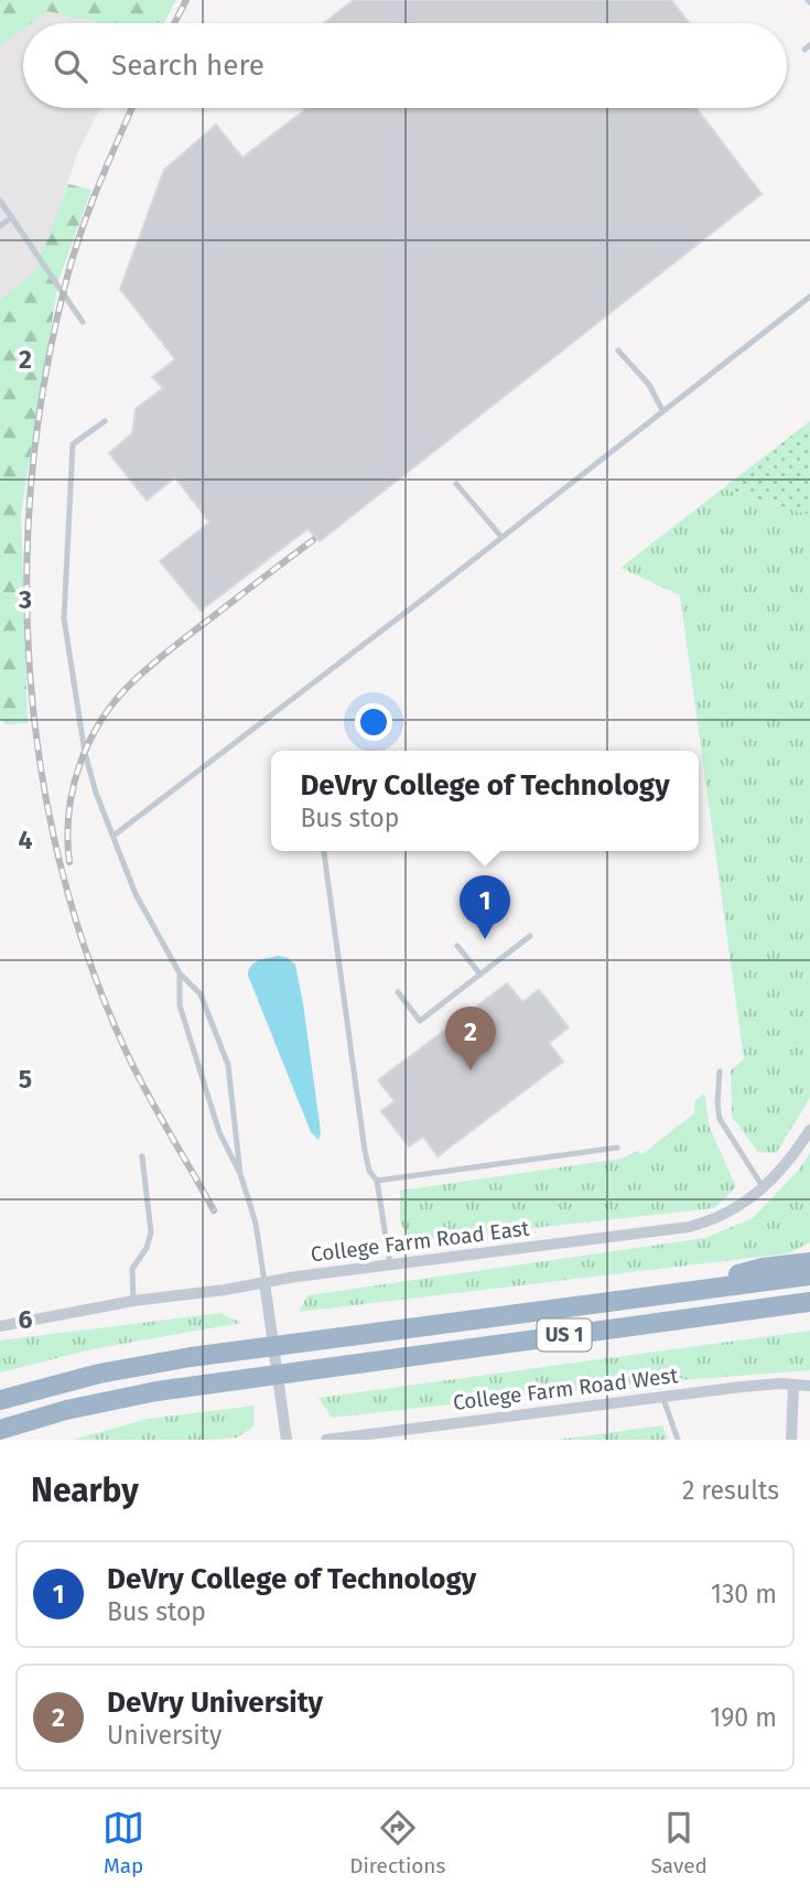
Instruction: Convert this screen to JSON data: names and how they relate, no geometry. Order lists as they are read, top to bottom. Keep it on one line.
{"streets":{"highway":["US 1"],"street":["College Farm Road East","College Farm Road West"]},"page":{"search":"Search here","popup":["DeVry College of Technology","Bus stop"],"pins":["1","2"],"heading":["Nearby","2 results"],"list":[{"mark":"1","name":"DeVry College of Technology","note":"Bus stop","value":"130 m"},{"mark":"2","name":"DeVry University","note":"University","value":"190 m"}],"nav":["Map","Directions","Saved"]},"grid":{"rows":["2","3","4","5","6"]}}
